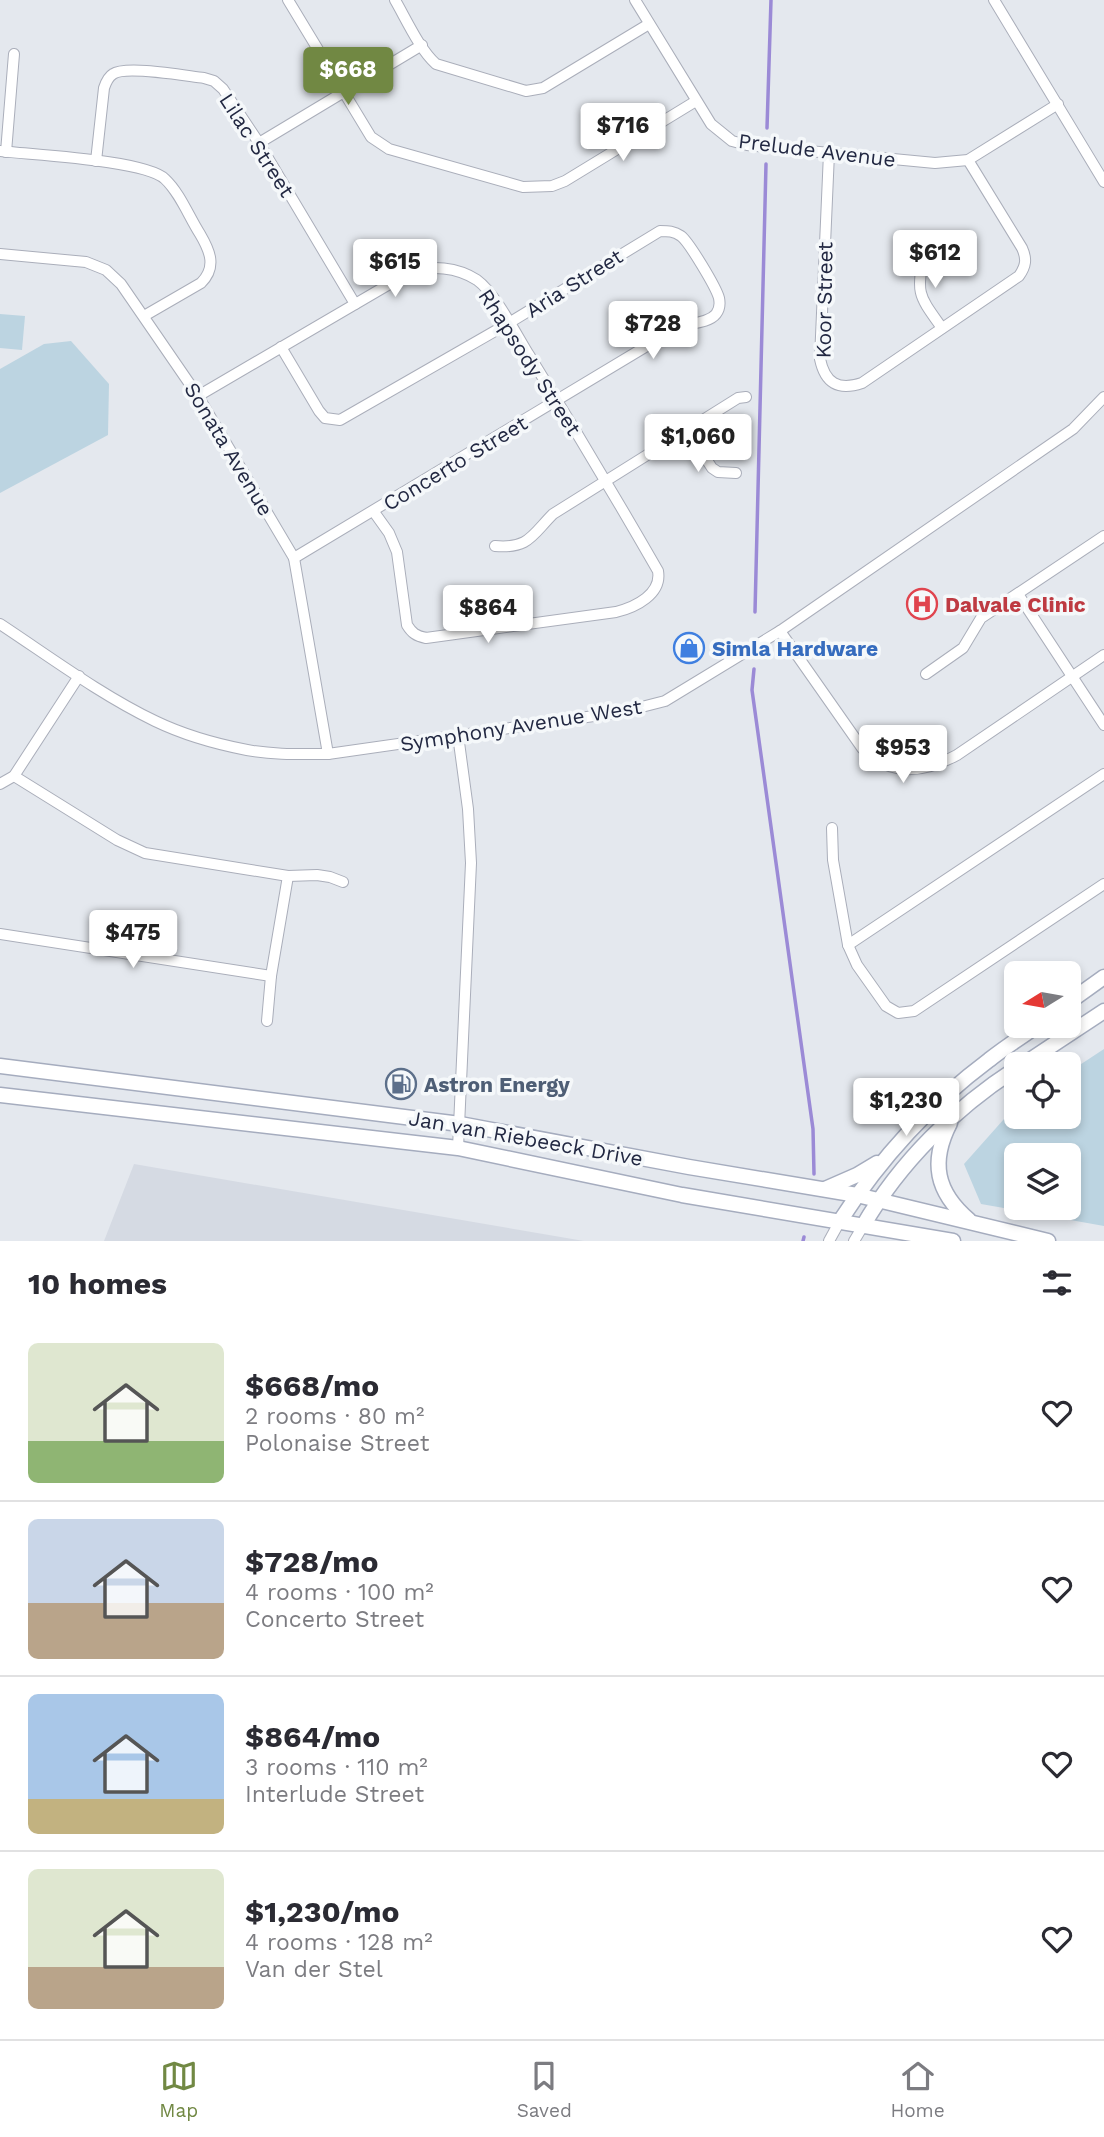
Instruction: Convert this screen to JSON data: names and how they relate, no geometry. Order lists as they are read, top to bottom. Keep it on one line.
{"streets":{"main road":["Jan van Riebeeck Drive"],"street":["Lilac Street","Prelude Avenue","Aria Street","Koor Street","Rhapsody Street","Sonata Avenue","Concerto Street","Symphony Avenue West"]},"crossings":[["Lilac Street","Rhapsody Street"],["Prelude Avenue","Koor Street"],["Aria Street","Rhapsody Street"],["Aria Street","Concerto Street"],["Rhapsody Street","Sonata Avenue"],["Rhapsody Street","Concerto Street"],["Sonata Avenue","Concerto Street"],["Sonata Avenue","Symphony Avenue West"]],"places":{"hospital":["Dalvale Clinic"],"shop":["Simla Hardware"],"fuel station":["Astron Energy"]},"north":"left","page":{"price":["$668","$716","$612","$615","$728","$1,060","$864","$953","$475","$1,230"],"heading":"10 homes","list":[{"name":"$668/mo","note":"2 rooms · 80 m² · Polonaise Street"},{"name":"$728/mo","note":"4 rooms · 100 m² · Concerto Street"},{"name":"$864/mo","note":"3 rooms · 110 m² · Interlude Street"},{"name":"$1,230/mo","note":"4 rooms · 128 m² · Van der Stel"}],"tabs":["Map","Saved","Home"]}}
